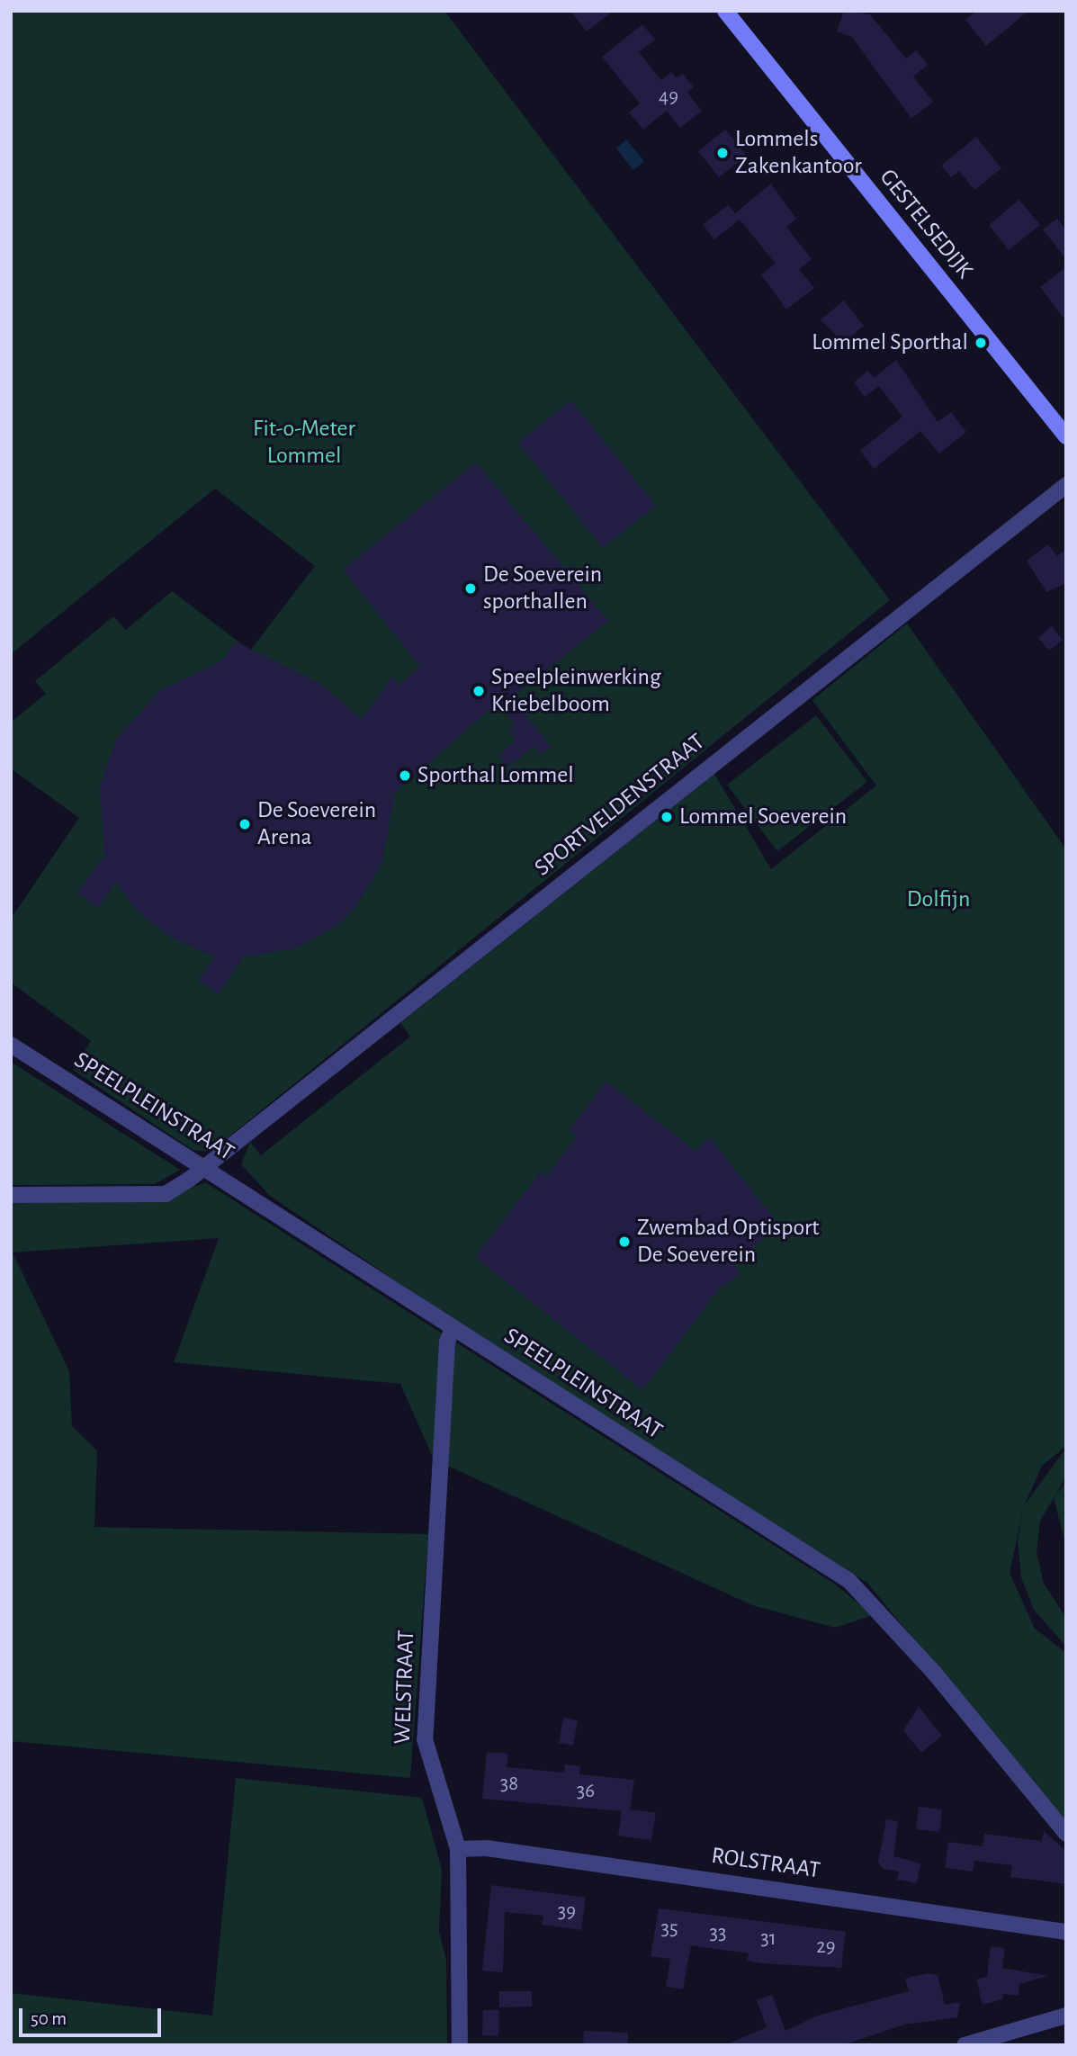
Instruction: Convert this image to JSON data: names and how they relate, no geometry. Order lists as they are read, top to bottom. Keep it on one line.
{"streets":{"main road":["GESTELSEDIJK"],"street":["SPORTVELDENSTRAAT","SPEELPLEINSTRAAT","WELSTRAAT","ROLSTRAAT"]},"crossings":[["SPORTVELDENSTRAAT","SPEELPLEINSTRAAT"],["SPEELPLEINSTRAAT","WELSTRAAT"],["WELSTRAAT","ROLSTRAAT"]],"parks":["Fit-o-Meter Lommel","Dolfijn"],"places":["Lommels Zakenkantoor","Lommel Sporthal","De Soeverein sporthallen","Speelpleinwerking Kriebelboom","Sporthal Lommel","Lommel Soeverein","De Soeverein Arena","Zwembad Optisport De Soeverein"],"house_numbers":["49","38","36","39","35","33","31","29"],"scale_bar":"50 m"}
